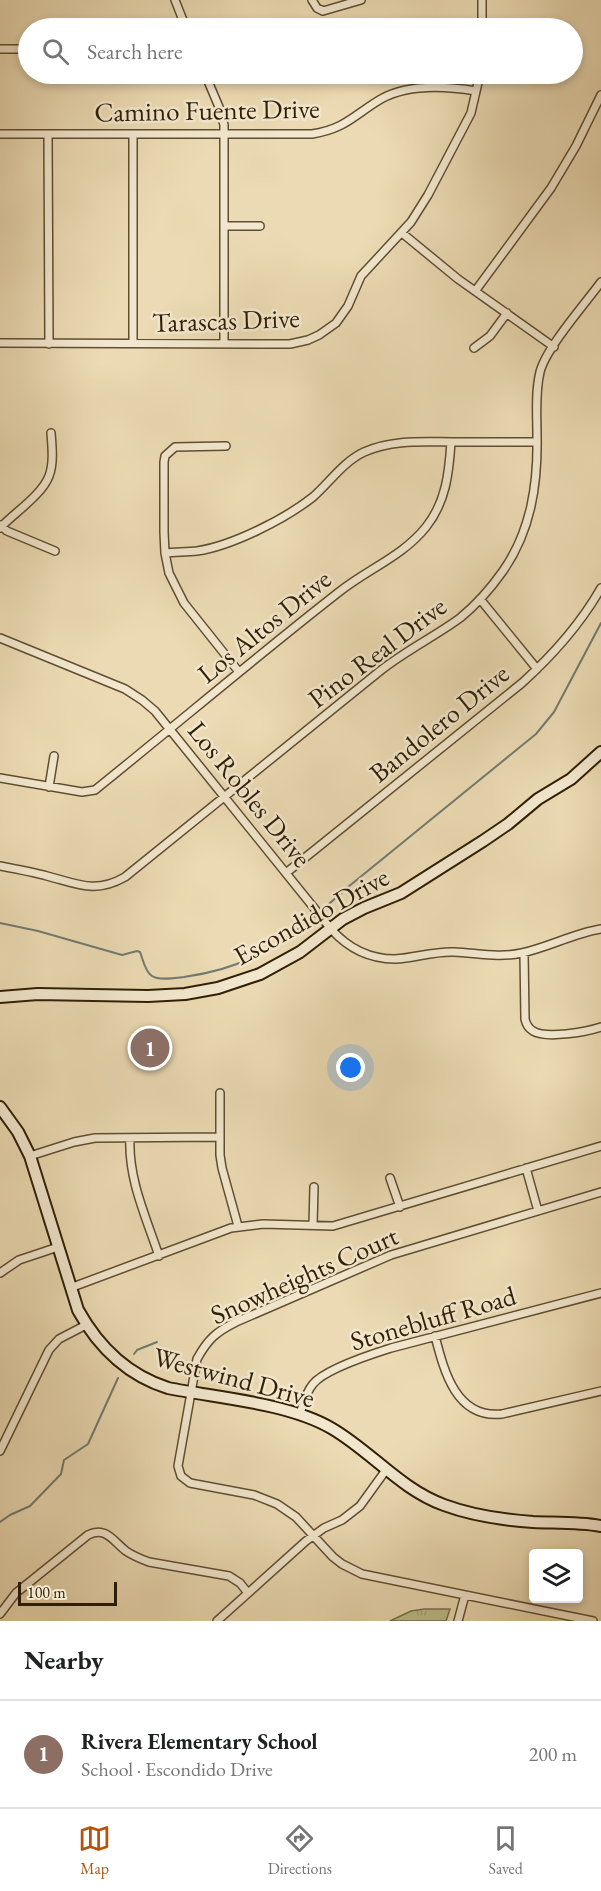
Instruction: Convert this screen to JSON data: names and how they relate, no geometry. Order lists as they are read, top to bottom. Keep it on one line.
{"streets":{"main road":["Escondido Drive","Westwind Drive"],"street":["Camino Fuente Drive","Tarascas Drive","Los Altos Drive","Pino Real Drive","Bandolero Drive","Los Robles Drive","Snowheights Court","Stonebluff Road"]},"crossings":[["Camino Fuente Drive","Tarascas Drive"],["Los Altos Drive","Los Robles Drive"],["Pino Real Drive","Los Robles Drive"],["Bandolero Drive","Los Robles Drive"],["Los Robles Drive","Escondido Drive"],["Snowheights Court","Westwind Drive"],["Stonebluff Road","Westwind Drive"]],"scale_bar":"100 m","page":{"search":"Search here","pins":"1","scale":"100 m","heading":"Nearby","list":[{"mark":"1","name":"Rivera Elementary School","note":"School · Escondido Drive","value":"200 m"}],"nav":["Map","Directions","Saved"]}}
